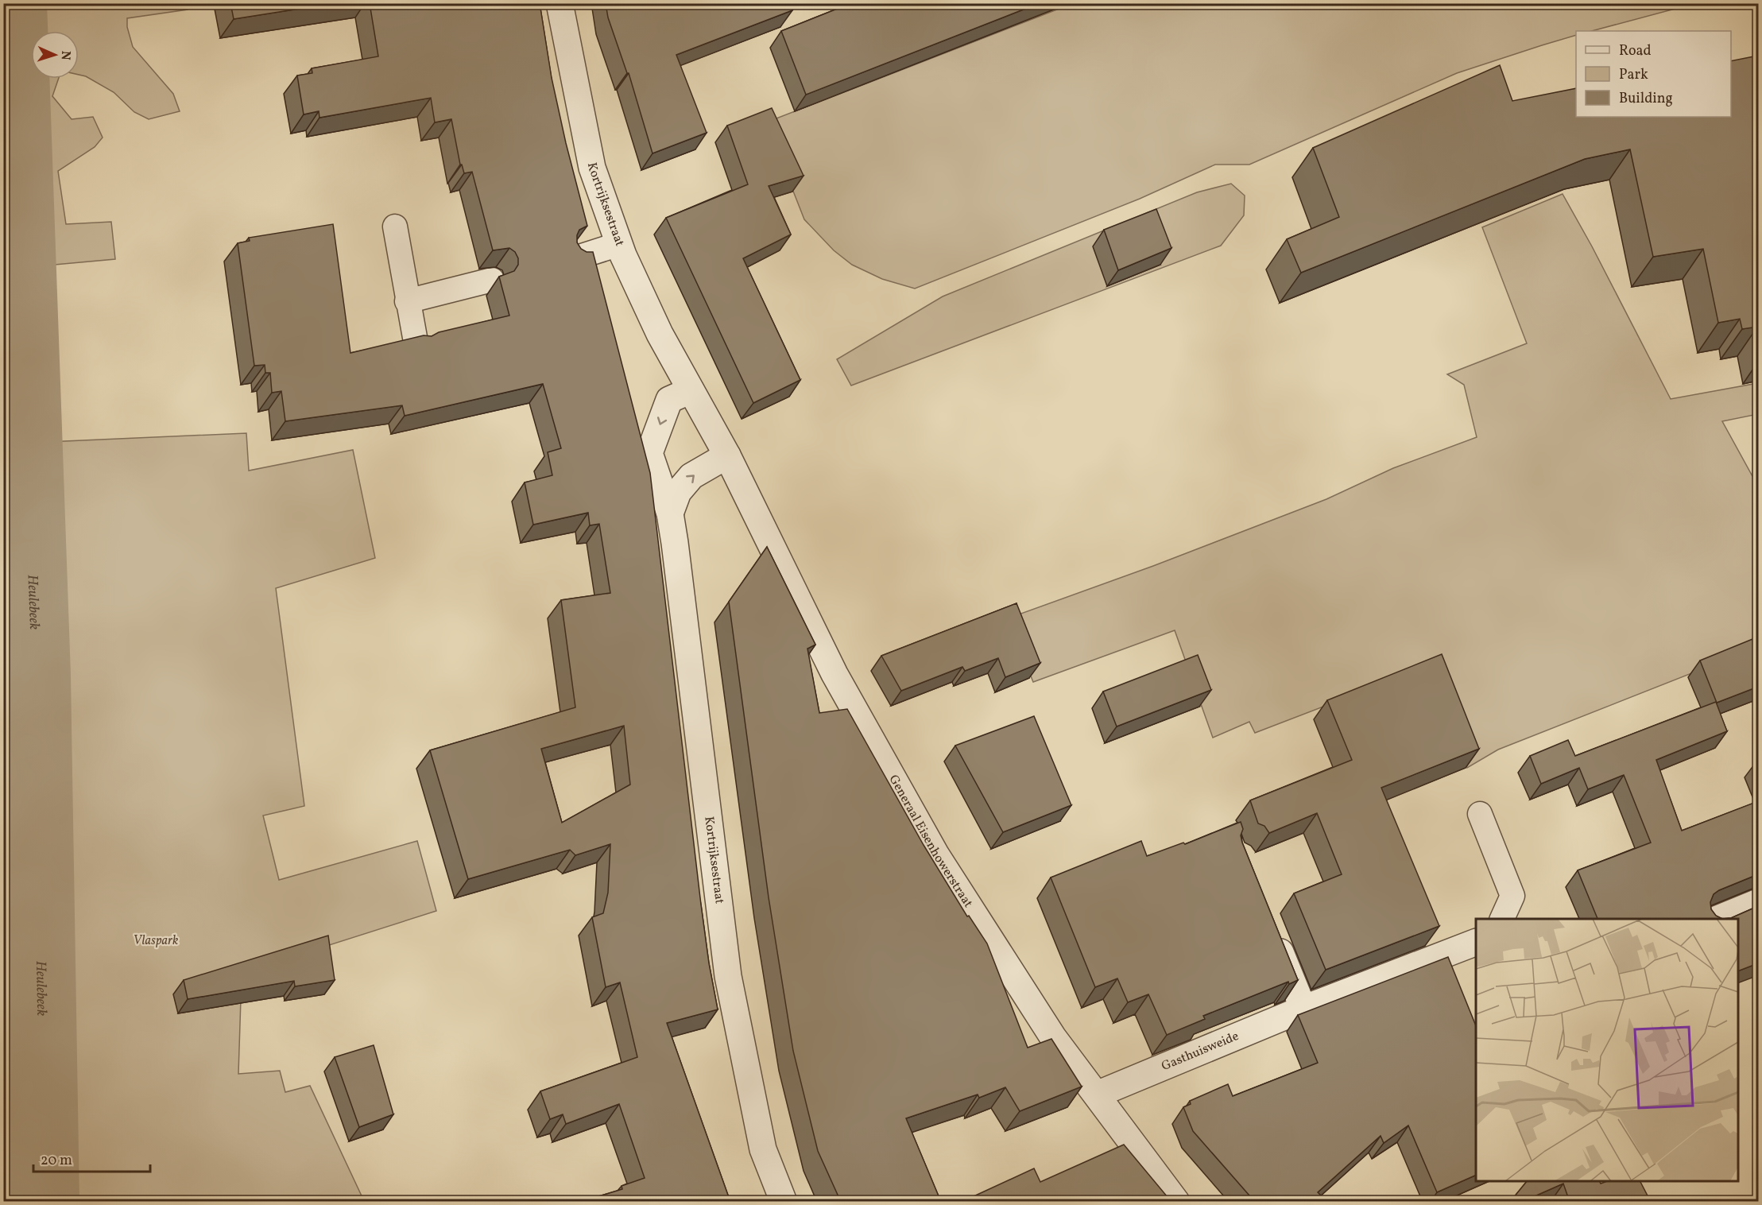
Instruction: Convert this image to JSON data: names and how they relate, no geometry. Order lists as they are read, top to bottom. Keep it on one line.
{"streets":{"street":["Kortrijksestraat","Generaal Eisenhowerstraat","Gasthuisweide"]},"crossings":[["Kortrijksestraat","Generaal Eisenhowerstraat"],["Generaal Eisenhowerstraat","Gasthuisweide"]],"water":["Heulebeek"],"parks":["Vlaspark"],"legend":["Road","Park","Building"],"scale_bar":"20 m","north":"right"}
